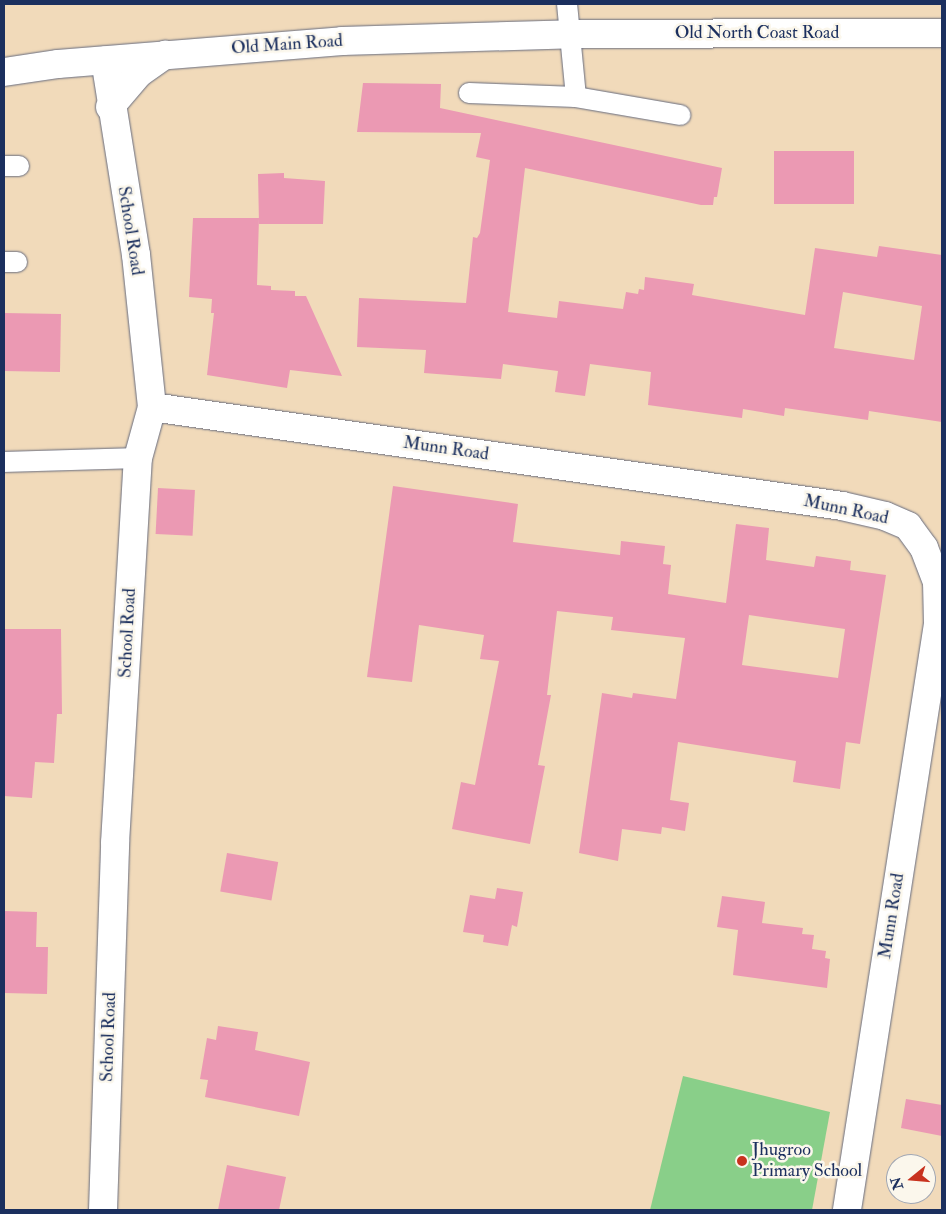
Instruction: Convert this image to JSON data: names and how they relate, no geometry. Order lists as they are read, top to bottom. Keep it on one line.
{"streets":{"street":["Old North Coast Road","Old Main Road","School Road","Munn Road"]},"crossings":[["Old North Coast Road","Old Main Road"],["Old Main Road","School Road"],["School Road","Munn Road"]],"places":["Jhugroo Primary School"],"north":"left"}
